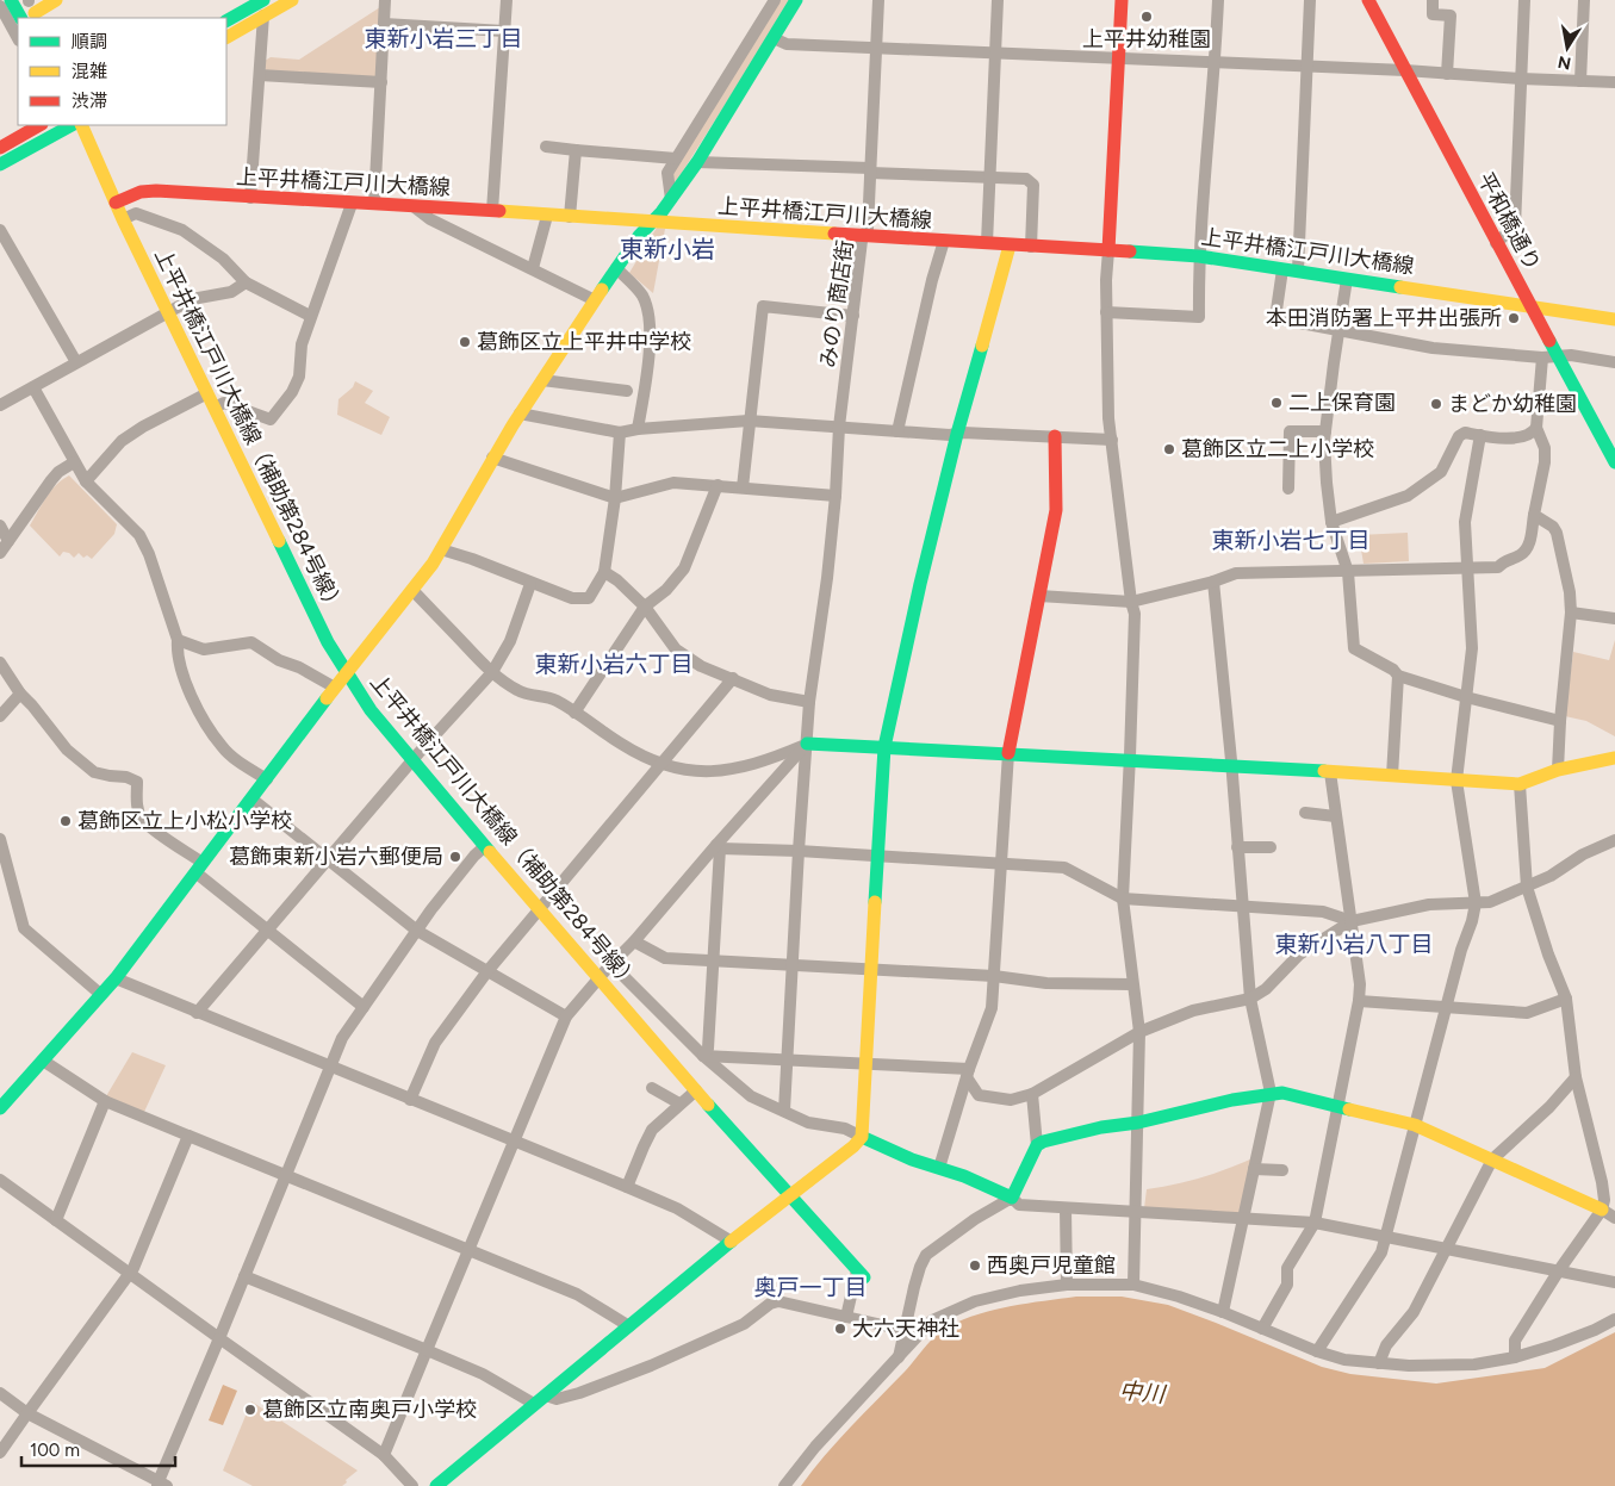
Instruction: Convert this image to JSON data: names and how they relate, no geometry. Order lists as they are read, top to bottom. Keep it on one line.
{"streets":{"street":["上平井橋江戸川大橋線","平和橋通り","みのり商店街","上平井橋江戸川大橋線（補助第284号線）"]},"crossings":[["上平井橋江戸川大橋線","平和橋通り"],["上平井橋江戸川大橋線","みのり商店街"],["上平井橋江戸川大橋線","上平井橋江戸川大橋線（補助第284号線）"]],"districts":["東新小岩三丁目","東新小岩","東新小岩七丁目","東新小岩六丁目","東新小岩八丁目","奥戸一丁目"],"water":["中川"],"places":["上平井幼稚園","本田消防署上平井出張所","葛飾区立上平井中学校","二上保育園","まどか幼稚園","葛飾区立二上小学校","葛飾区立上小松小学校","葛飾東新小岩六郵便局","西奥戸児童館","大六天神社","葛飾区立南奥戸小学校"],"legend":["順調","混雑","渋滞"],"scale_bar":"100 m","north":"bottom"}
